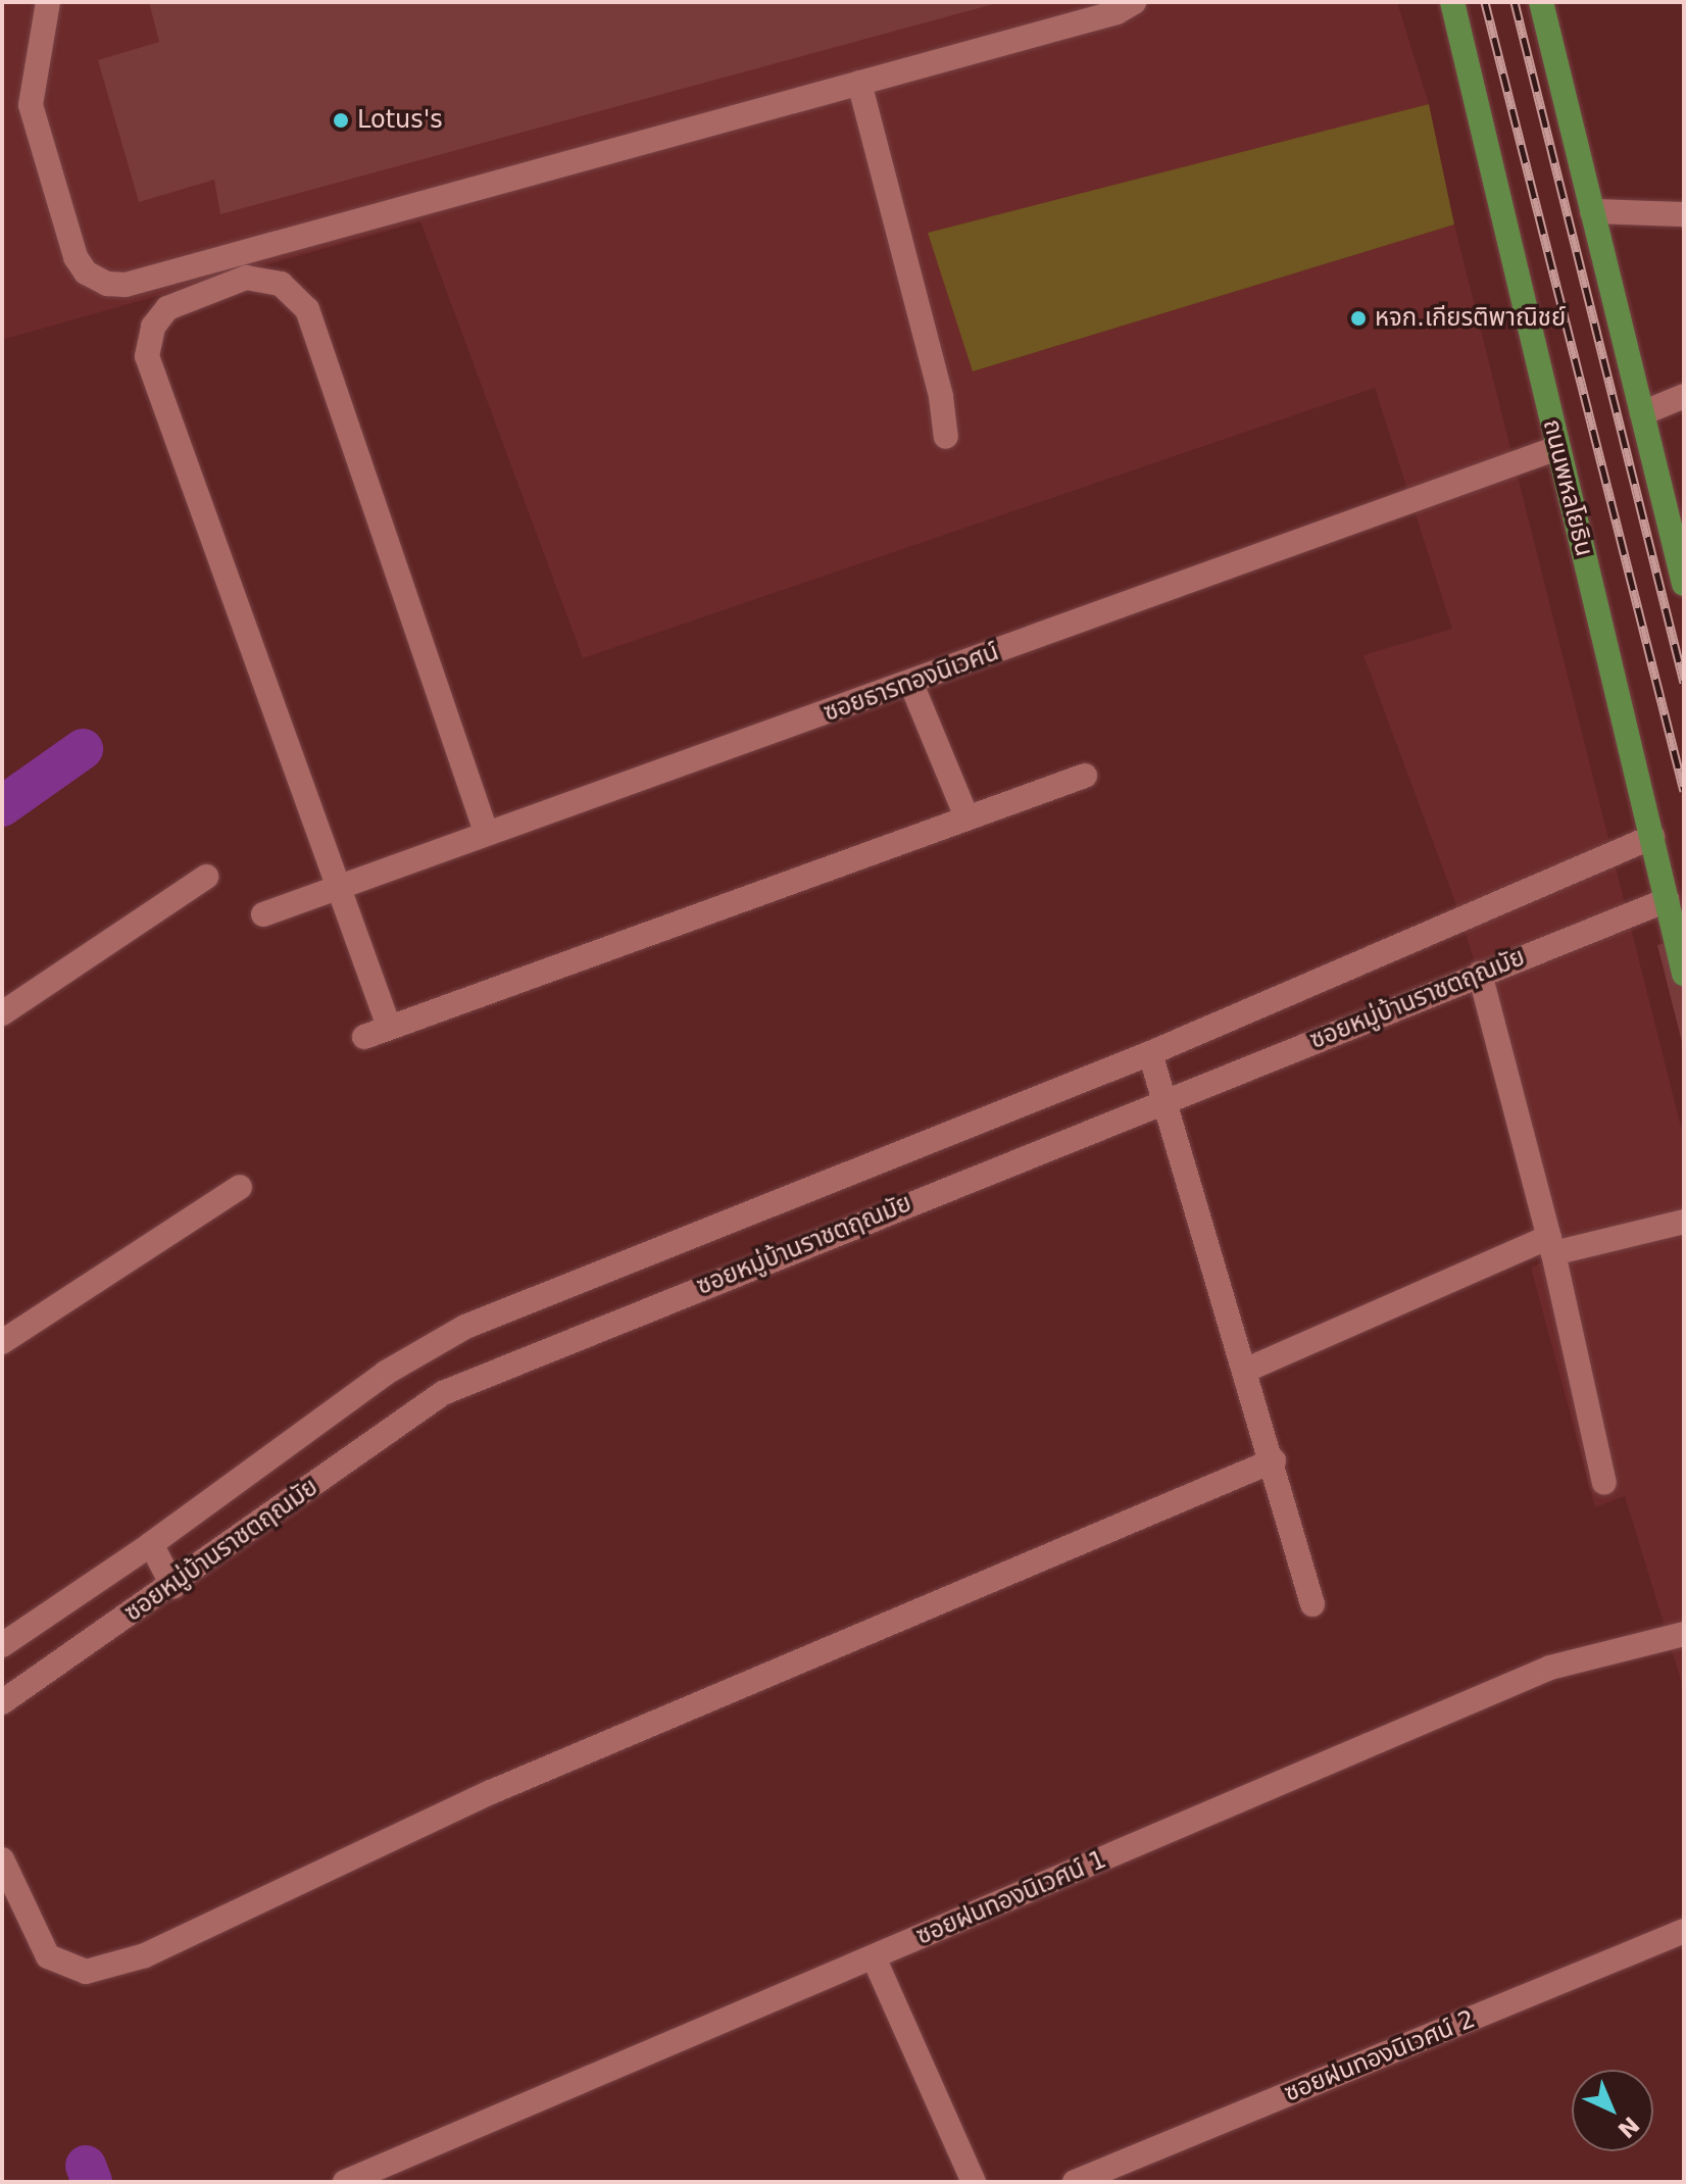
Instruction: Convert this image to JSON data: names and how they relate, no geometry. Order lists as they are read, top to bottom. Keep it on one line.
{"streets":{"main road":["ถนนพหลโยธิน"],"street":["ซอยธารทองนิเวศน์","ซอยหมู่บ้านราชตฤณมัย","ซอยฝนทองนิเวศน์ 1","ซอยฝนทองนิเวศน์ 2"]},"crossings":[["ถนนพหลโยธิน","ซอยธารทองนิเวศน์"],["ถนนพหลโยธิน","ซอยหมู่บ้านราชตฤณมัย"]],"places":["Lotus's","หจก.เกียรติพาณิชย์"],"north":"bottom right"}
